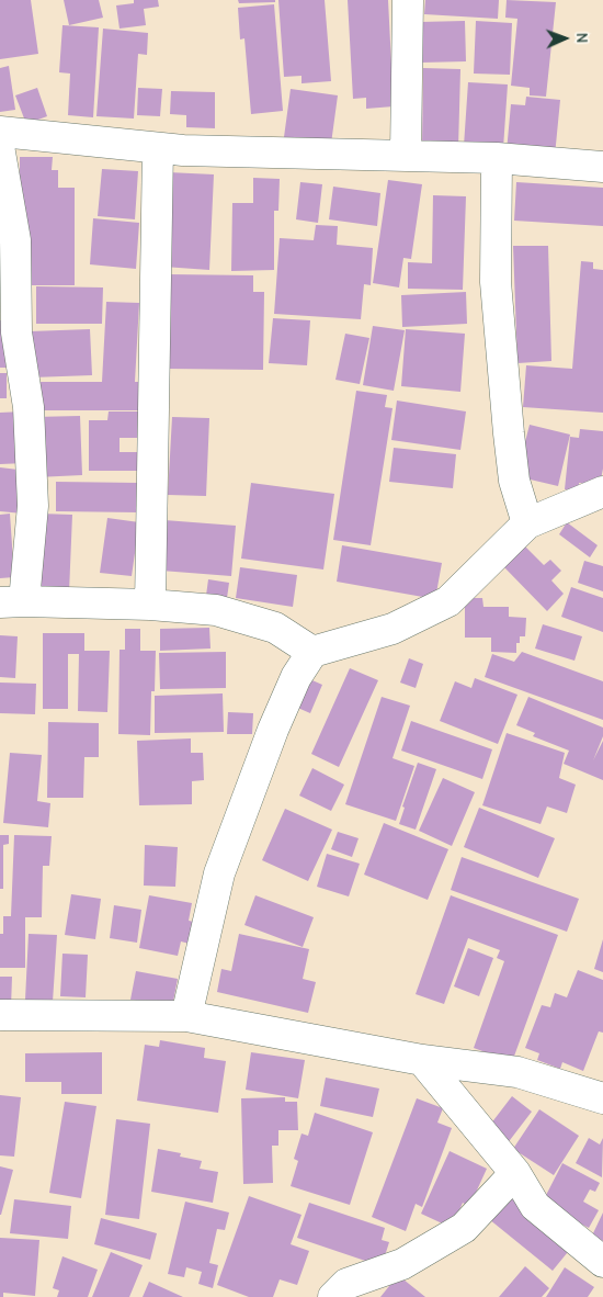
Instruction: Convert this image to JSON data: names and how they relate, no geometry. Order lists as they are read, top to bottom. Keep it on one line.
{"north":"right"}
